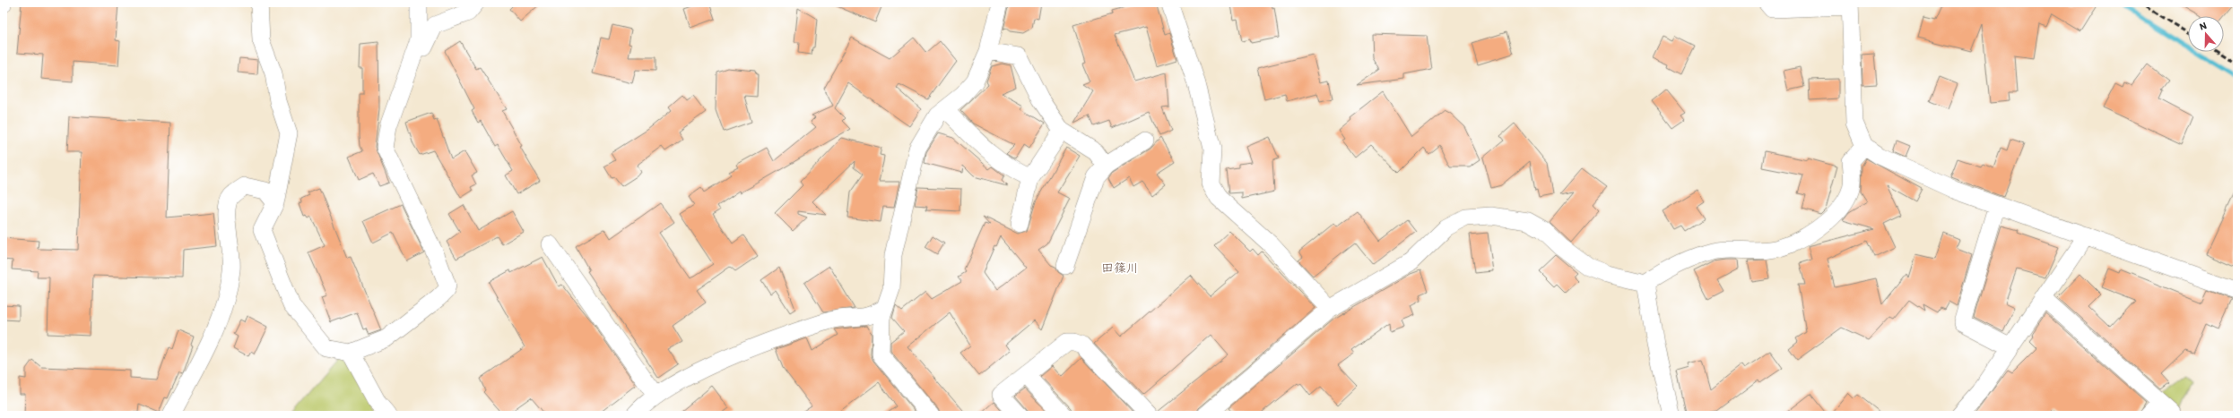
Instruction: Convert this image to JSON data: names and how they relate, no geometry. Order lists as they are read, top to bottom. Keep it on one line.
{"districts":["田篠川"],"north":"top"}
